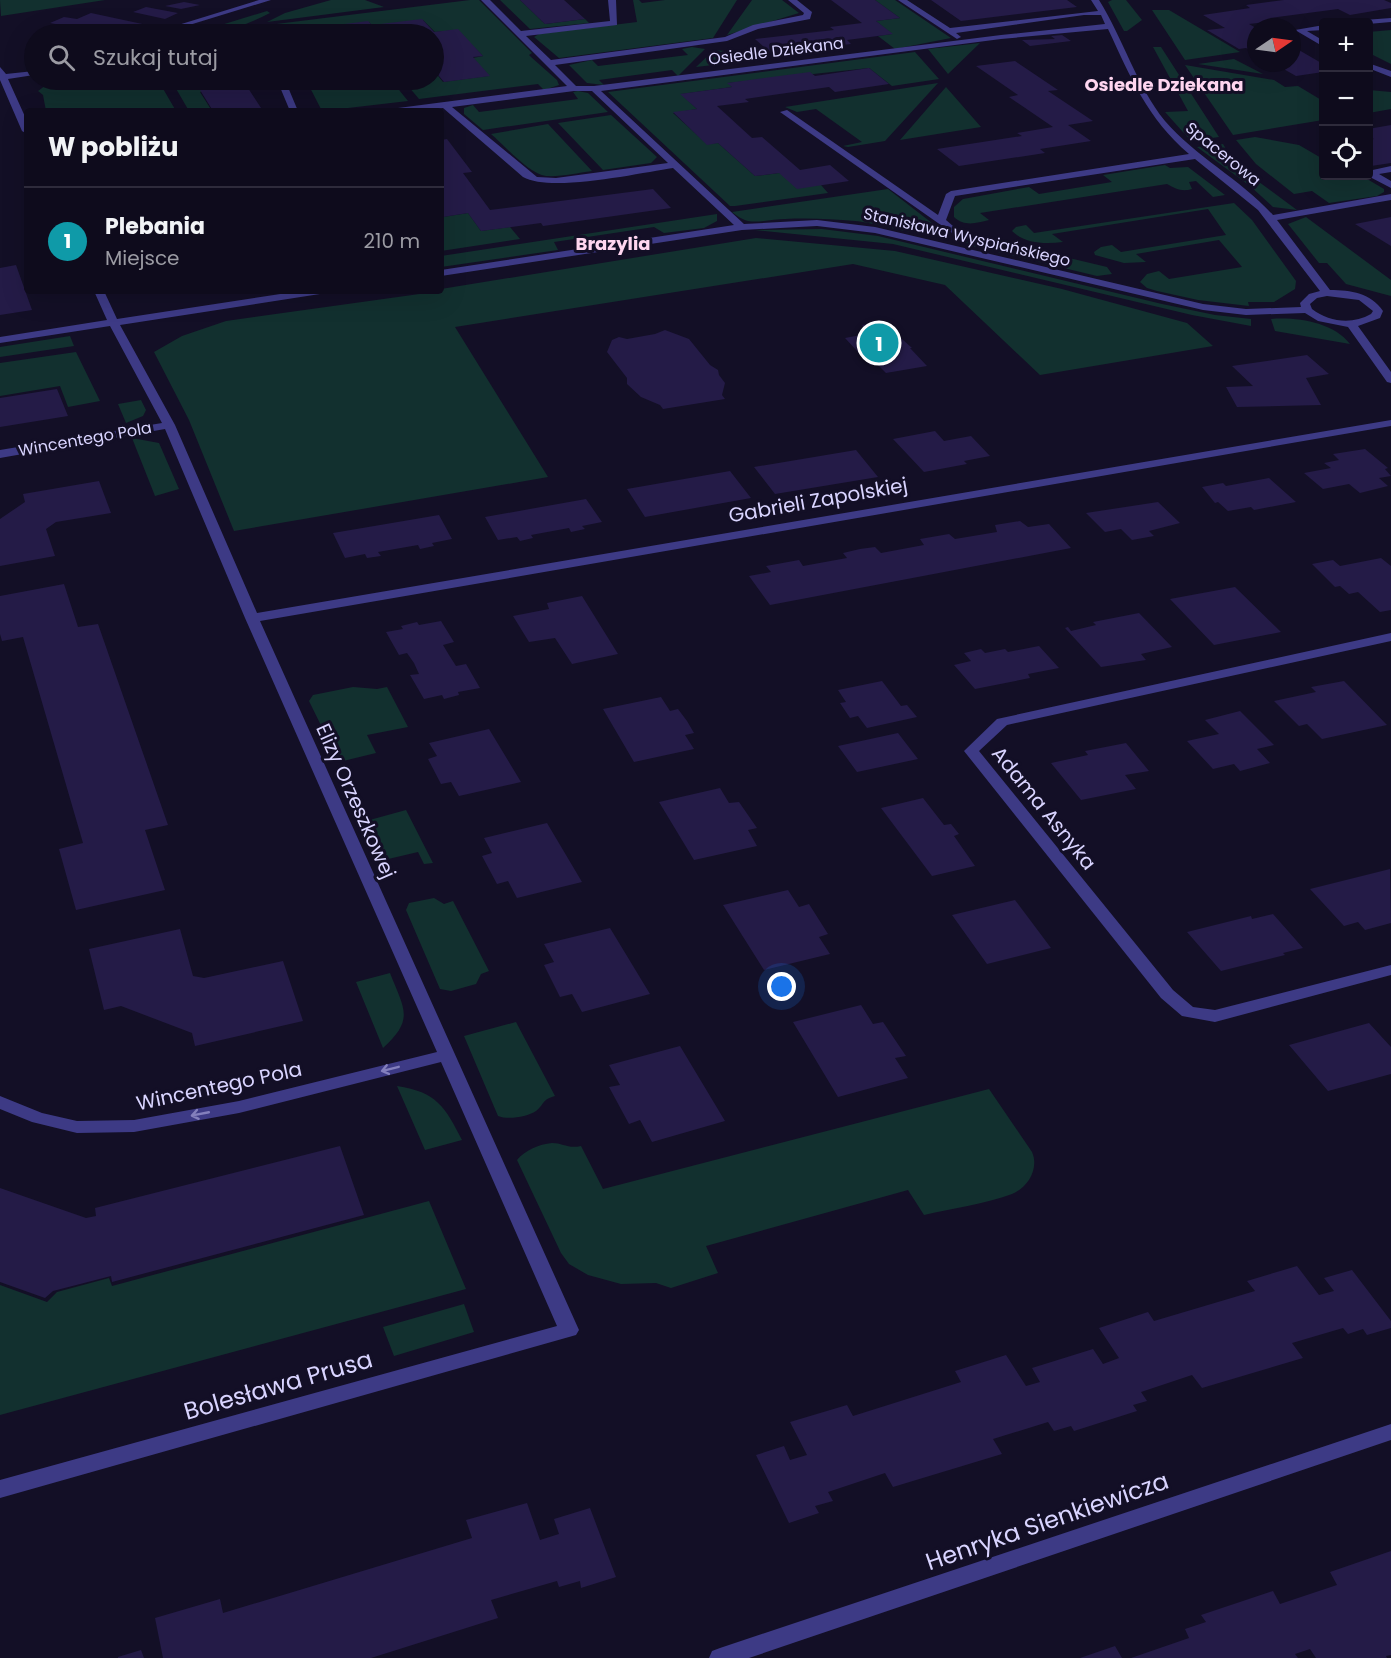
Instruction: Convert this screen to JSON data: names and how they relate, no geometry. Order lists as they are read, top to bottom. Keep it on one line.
{"streets":{"street":["Osiedle Dziekana","Spacerowa","Stanisława Wyspiańskiego","Wincentego Pola","Gabrieli Zapolskiej","Elizy Orzeszkowej","Adama Asnyka","Bolesława Prusa","Henryka Sienkiewicza"]},"crossings":[["Osiedle Dziekana","Spacerowa"],["Wincentego Pola","Elizy Orzeszkowej"],["Gabrieli Zapolskiej","Elizy Orzeszkowej"],["Elizy Orzeszkowej","Bolesława Prusa"]],"one_way":["Wincentego Pola"],"districts":["Osiedle Dziekana","Brazylia"],"north":"right","page":{"map_buttons":["+","−"],"search":"Szukaj tutaj","heading":"W pobliżu","list":[{"mark":"1","name":"Plebania","note":"Miejsce","value":"210 m"}],"pins":"1"}}
